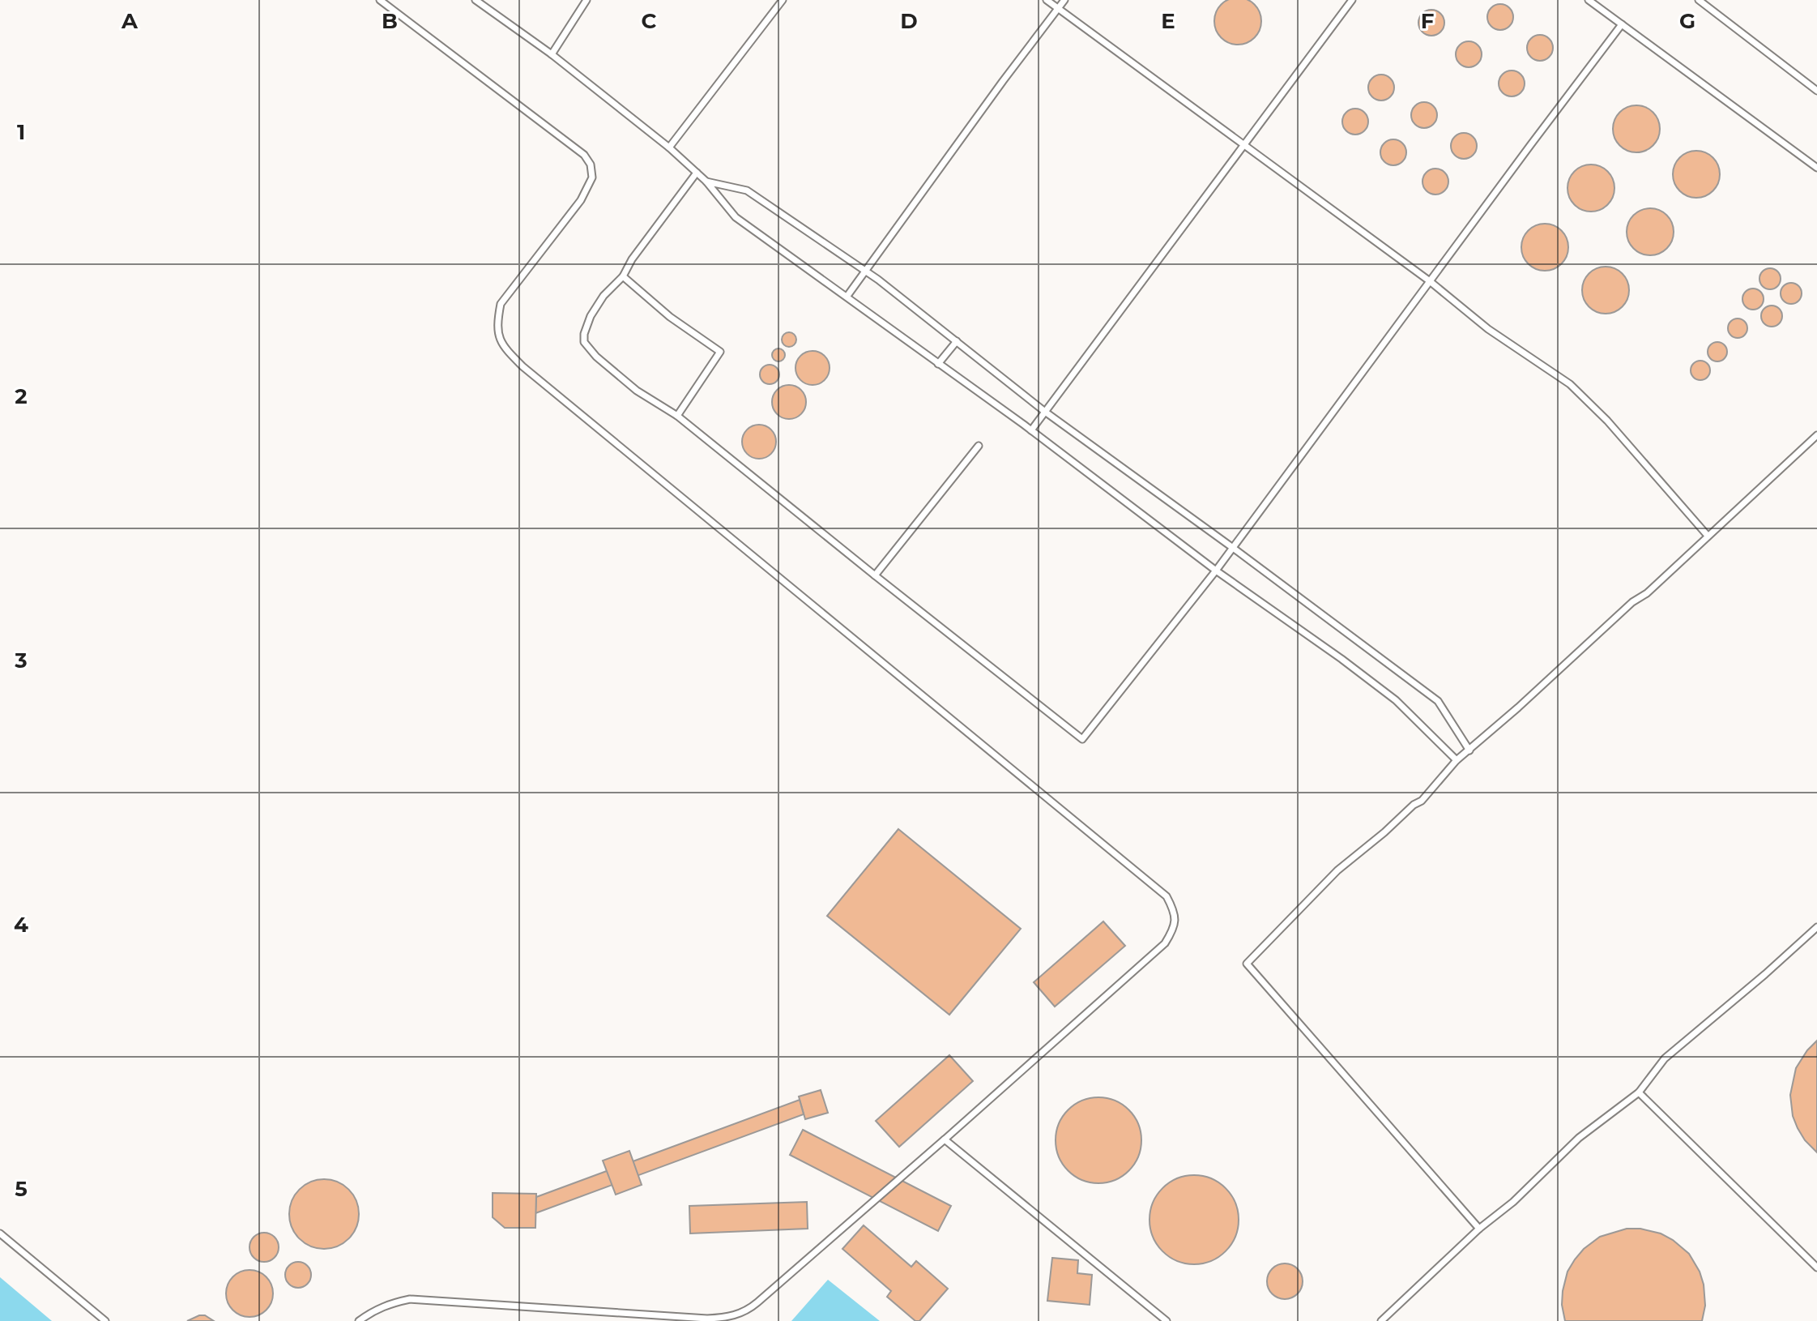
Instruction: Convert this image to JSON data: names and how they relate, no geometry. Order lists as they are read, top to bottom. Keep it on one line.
{"grid":{"columns":["A","B","C","D","E","F","G"],"rows":["1","2","3","4","5"]}}
